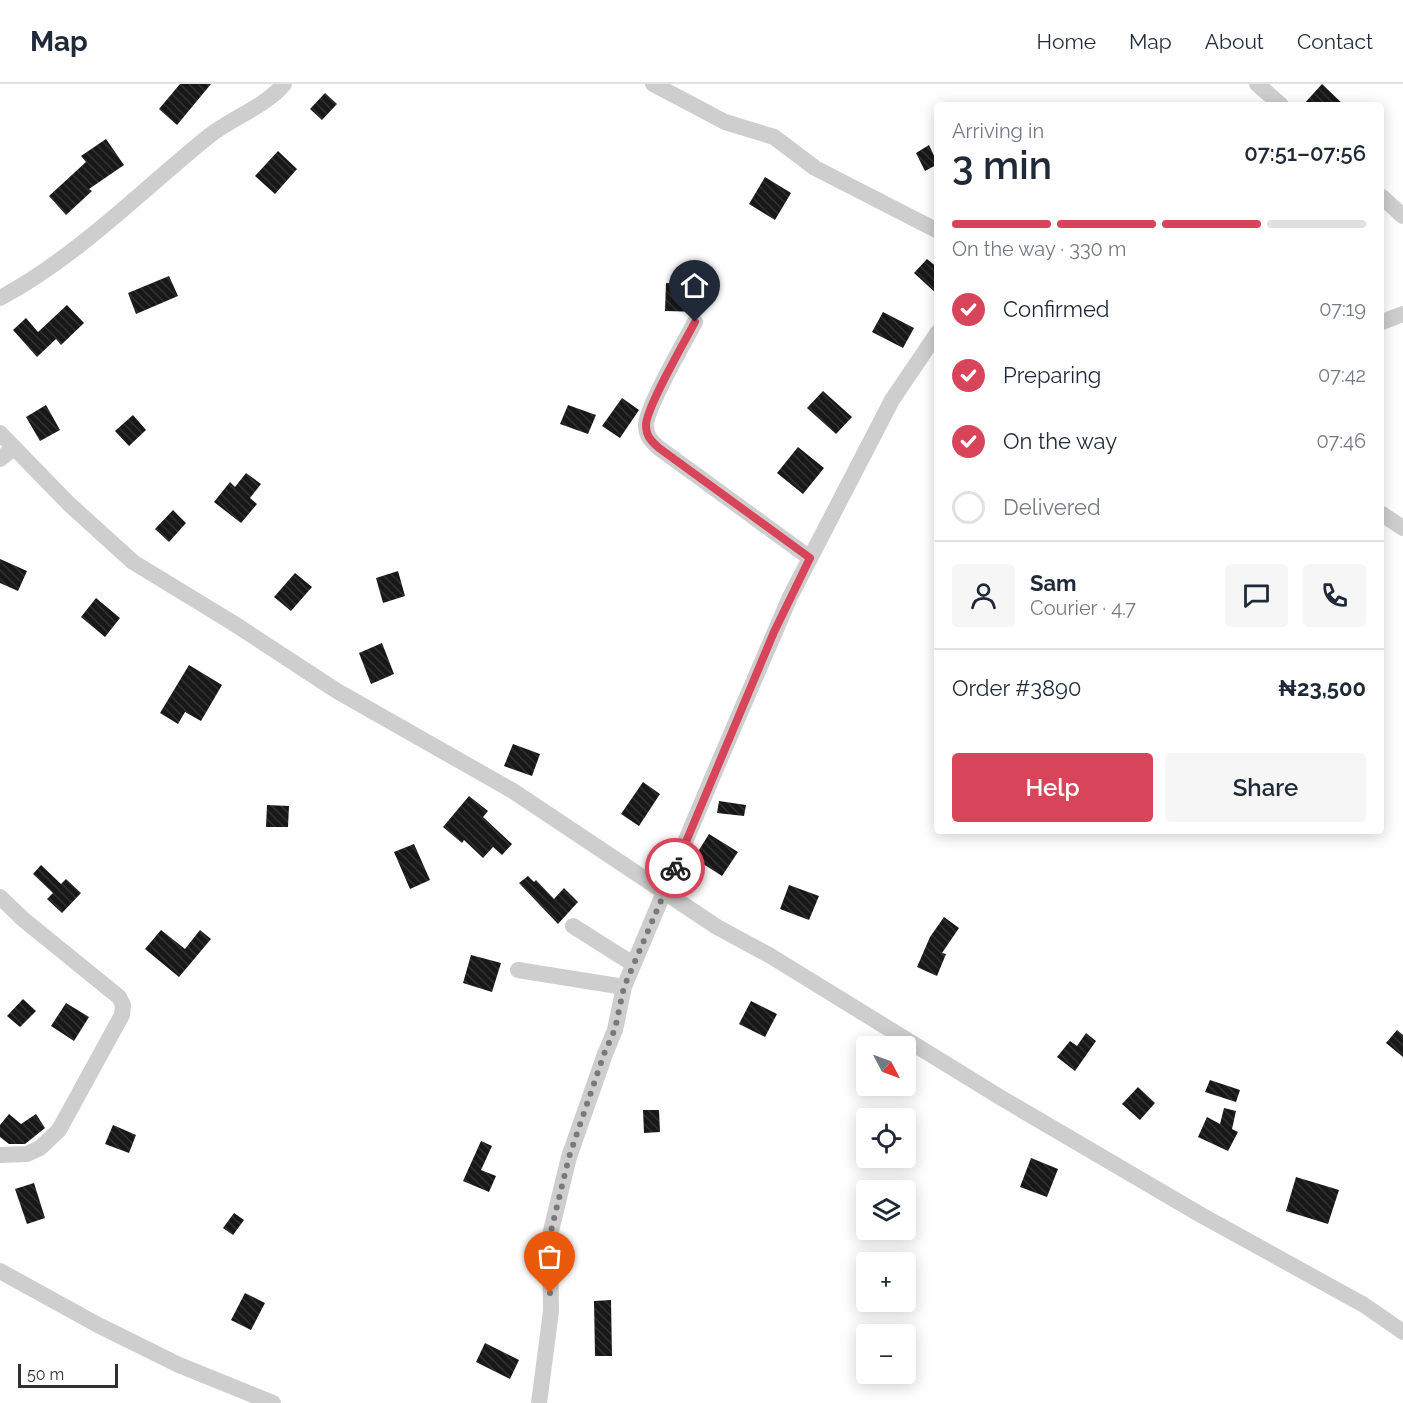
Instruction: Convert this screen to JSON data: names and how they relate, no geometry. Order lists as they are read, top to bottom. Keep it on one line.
{"scale_bar":"50 m","north":"bottom right","page":{"header":"Map","nav":["Home","Map","About","Contact"],"heading":["3 min","Arriving in","07:51–07:56"],"panel":["Sam","Courier · 4.7","Order #3890","₦23,500"],"bar":"On the way · 330 m","list":[["Confirmed","07:19"],["Preparing","07:42"],["On the way","07:46"],"Delivered"],"buttons":["Help","Share"],"map_buttons":["+","−"],"scale":"50 m"}}
